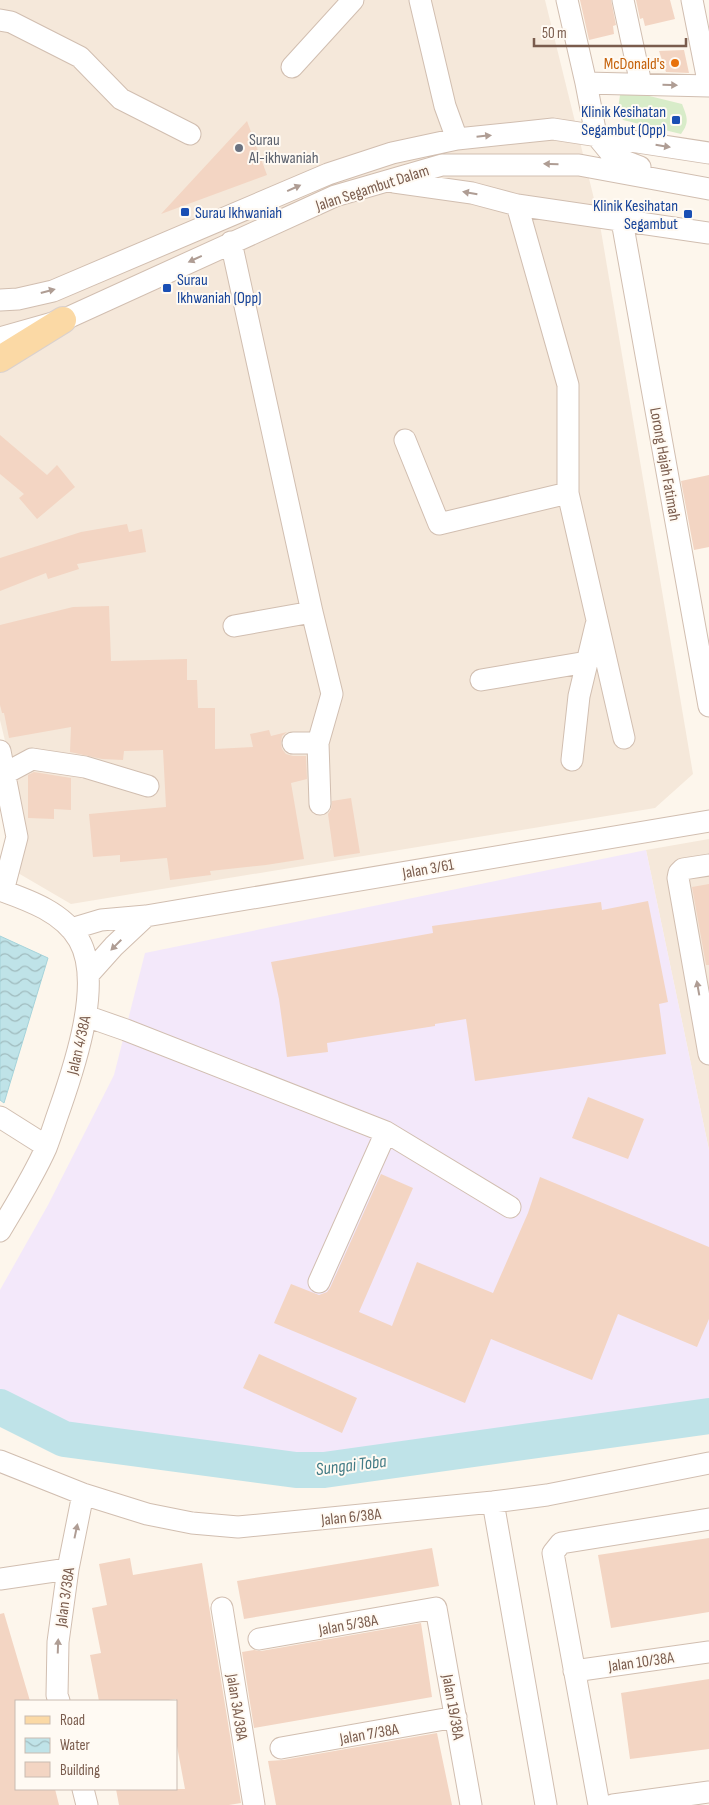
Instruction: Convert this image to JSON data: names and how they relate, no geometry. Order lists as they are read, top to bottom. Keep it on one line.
{"streets":{"street":["Jalan Segambut Dalam","Lorong Hajah Fatimah","Jalan 3/61","Jalan 4/38A","Jalan 6/38A","Jalan 3/38A","Jalan 5/38A","Jalan 10/38A","Jalan 3A/38A","Jalan 19/38A","Jalan 7/38A"]},"crossings":[["Jalan 3/61","Jalan 4/38A"],["Jalan 6/38A","Jalan 3/38A"],["Jalan 5/38A","Jalan 19/38A"],["Jalan 19/38A","Jalan 7/38A"]],"one_way":["Jalan 3/38A"],"water":["Sungai Toba"],"places":{"other":["McDonald's","Surau Al-ikhwaniah"],"transit":["Klinik Kesihatan Segambut (Opp)","Surau Ikhwaniah","Klinik Kesihatan Segambut","Surau Ikhwaniah (Opp)"]},"legend":["Road","Water","Building"],"scale_bar":"50 m"}
